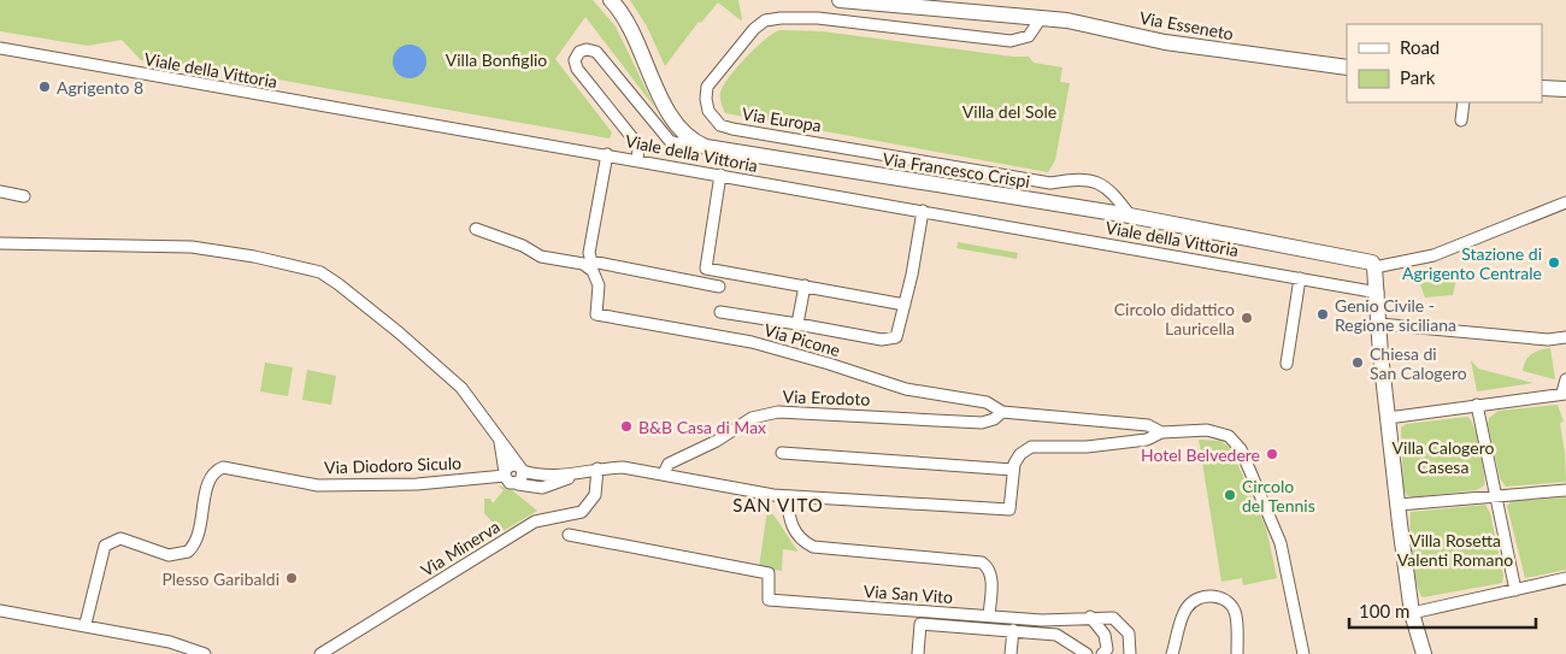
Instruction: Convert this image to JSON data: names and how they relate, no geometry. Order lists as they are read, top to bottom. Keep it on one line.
{"streets":{"main road":["Via Esseneto","Via Francesco Crispi"],"street":["Viale della Vittoria","Via Europa","Via Picone","Via Erodoto","Via Diodoro Siculo","Via Minerva","Via San Vito"]},"crossings":[["Via Esseneto","Via Europa"],["Via Europa","Via Francesco Crispi"],["Via Picone","Via Erodoto"]],"districts":["SAN VITO"],"parks":["Villa Bonfiglio","Villa del Sole","Villa Calogero Casesa","Villa Rosetta Valenti Romano"],"places":["Agrigento 8","Stazione di Agrigento Centrale","Genio Civile - Regione siciliana","Circolo didattico Lauricella","Chiesa di San Calogero","B&B Casa di Max","Hotel Belvedere","Circolo del Tennis","Plesso Garibaldi"],"legend":["Road","Park"],"scale_bar":"100 m"}
